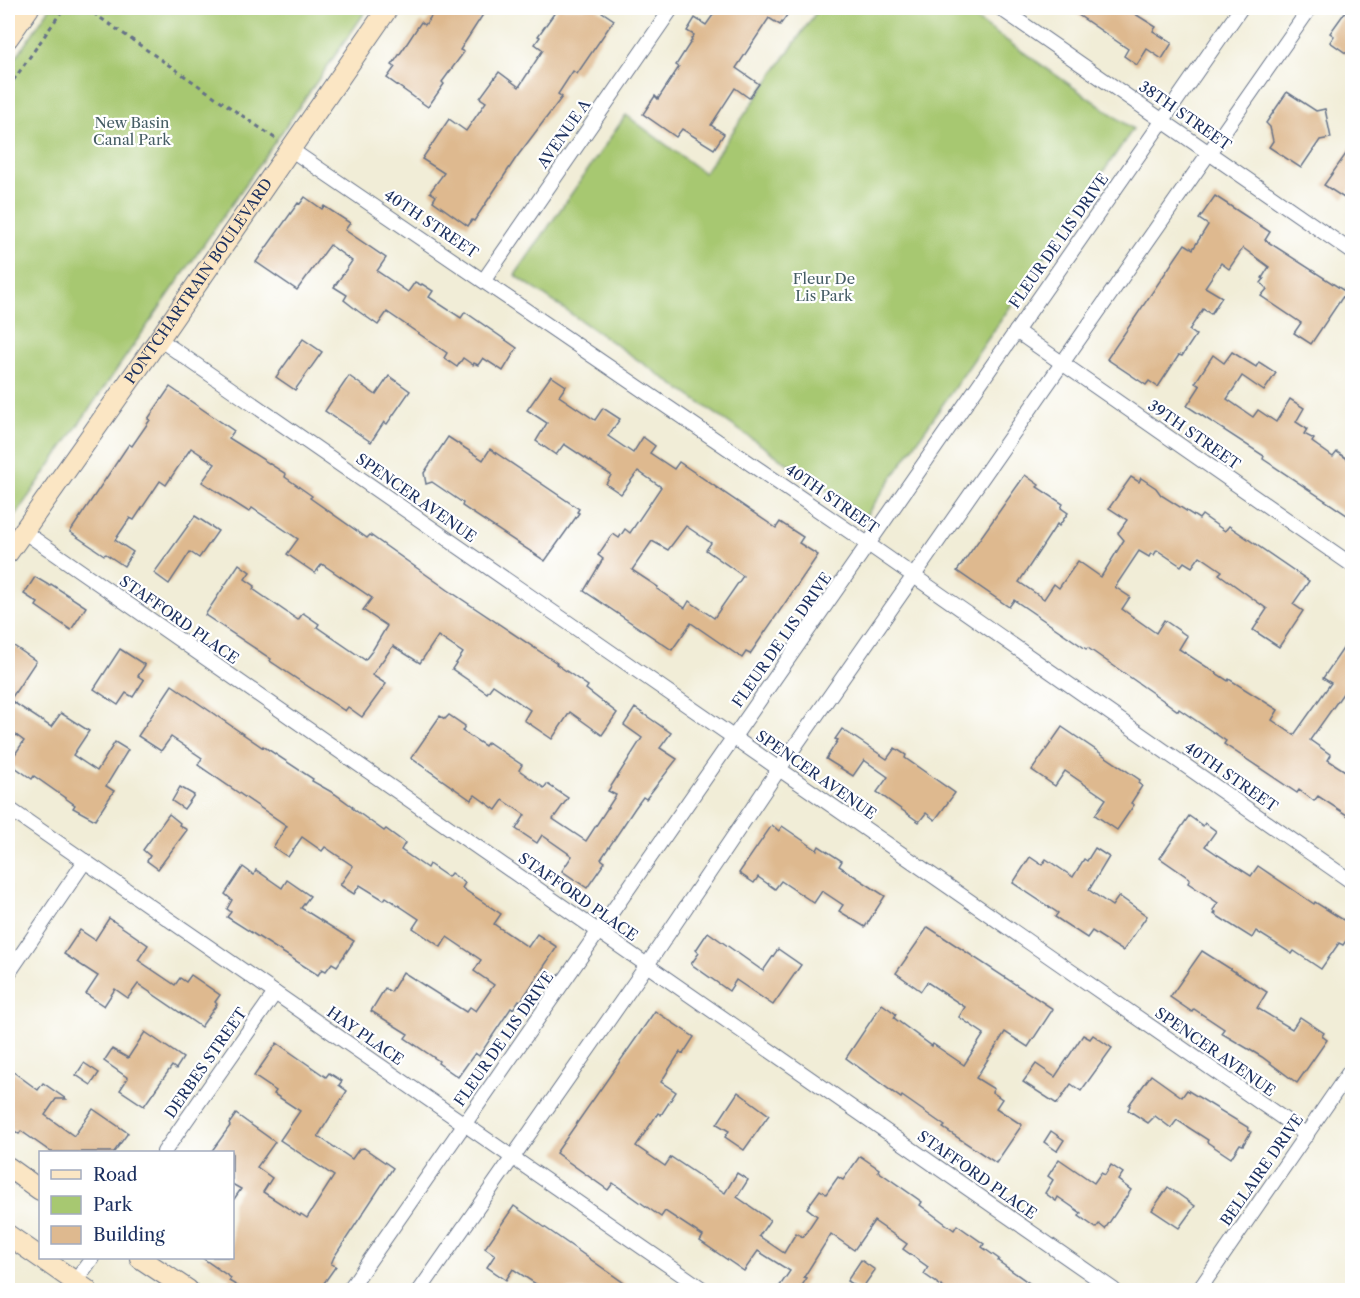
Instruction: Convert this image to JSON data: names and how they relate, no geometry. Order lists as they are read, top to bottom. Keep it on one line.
{"streets":{"main road":["PONTCHARTRAIN BOULEVARD"],"street":["38TH STREET","AVENUE A","40TH STREET","FLEUR DE LIS DRIVE","39TH STREET","SPENCER AVENUE","STAFFORD PLACE","HAY PLACE","DERBES STREET","BELLAIRE DRIVE"]},"crossings":[["38TH STREET","FLEUR DE LIS DRIVE"],["AVENUE A","40TH STREET"],["40TH STREET","FLEUR DE LIS DRIVE"],["40TH STREET","PONTCHARTRAIN BOULEVARD"],["FLEUR DE LIS DRIVE","39TH STREET"],["FLEUR DE LIS DRIVE","SPENCER AVENUE"],["FLEUR DE LIS DRIVE","STAFFORD PLACE"],["FLEUR DE LIS DRIVE","HAY PLACE"],["PONTCHARTRAIN BOULEVARD","SPENCER AVENUE"],["PONTCHARTRAIN BOULEVARD","STAFFORD PLACE"],["SPENCER AVENUE","BELLAIRE DRIVE"],["HAY PLACE","DERBES STREET"]],"parks":["New Basin Canal Park","Fleur De Lis Park"],"legend":["Road","Park","Building"]}
